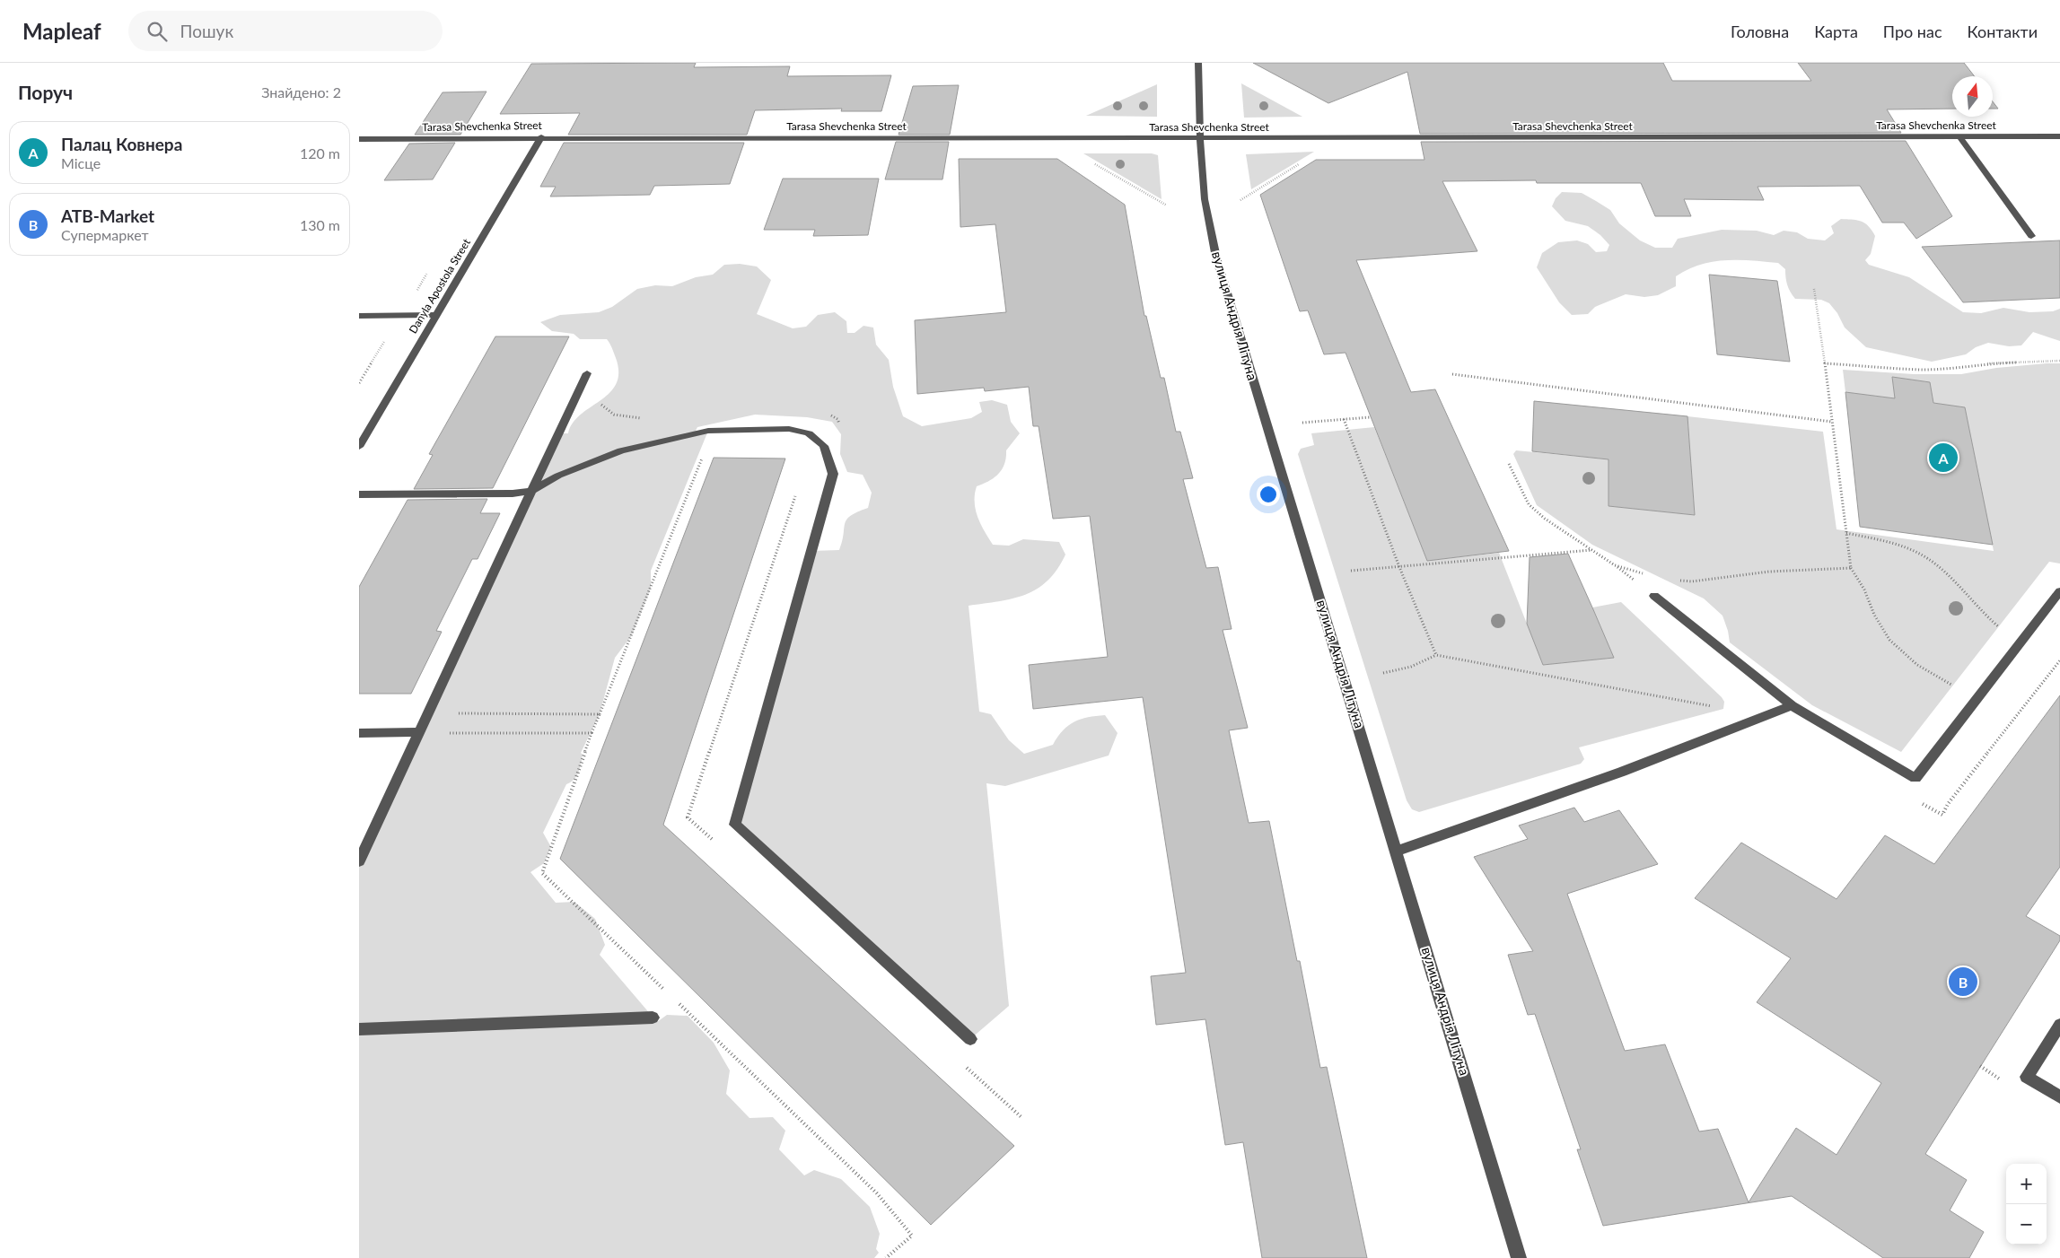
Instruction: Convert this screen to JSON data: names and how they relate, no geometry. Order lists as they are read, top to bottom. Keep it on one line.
{"streets":{"street":["Tarasa Shevchenka Street","Danyla Apostola Street","вулиця Андрія Літуна"]},"crossings":[["Tarasa Shevchenka Street","Danyla Apostola Street"],["Tarasa Shevchenka Street","вулиця Андрія Літуна"]],"north":"top","page":{"header":"Mapleaf","search":"Пошук","nav":["Головна","Карта","Про нас","Контакти"],"heading":["Поруч","Знайдено: 2"],"list":[{"mark":"A","name":"Палац Ковнера","note":"Місце","value":"120 m"},{"mark":"B","name":"ATB-Market","note":"Супермаркет","value":"130 m"}],"pins":["A","B"],"map_buttons":["+","−"]}}
